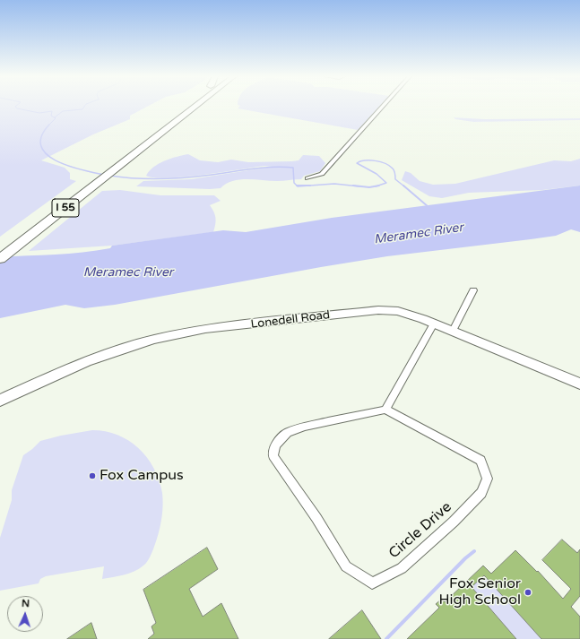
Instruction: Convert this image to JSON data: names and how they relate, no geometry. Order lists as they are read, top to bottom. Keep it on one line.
{"streets":{"highway":["I 55"],"street":["Lonedell Road","Circle Drive"]},"water":["Meramec River"],"places":["Fox Campus","Fox Senior High School"],"north":"top"}
